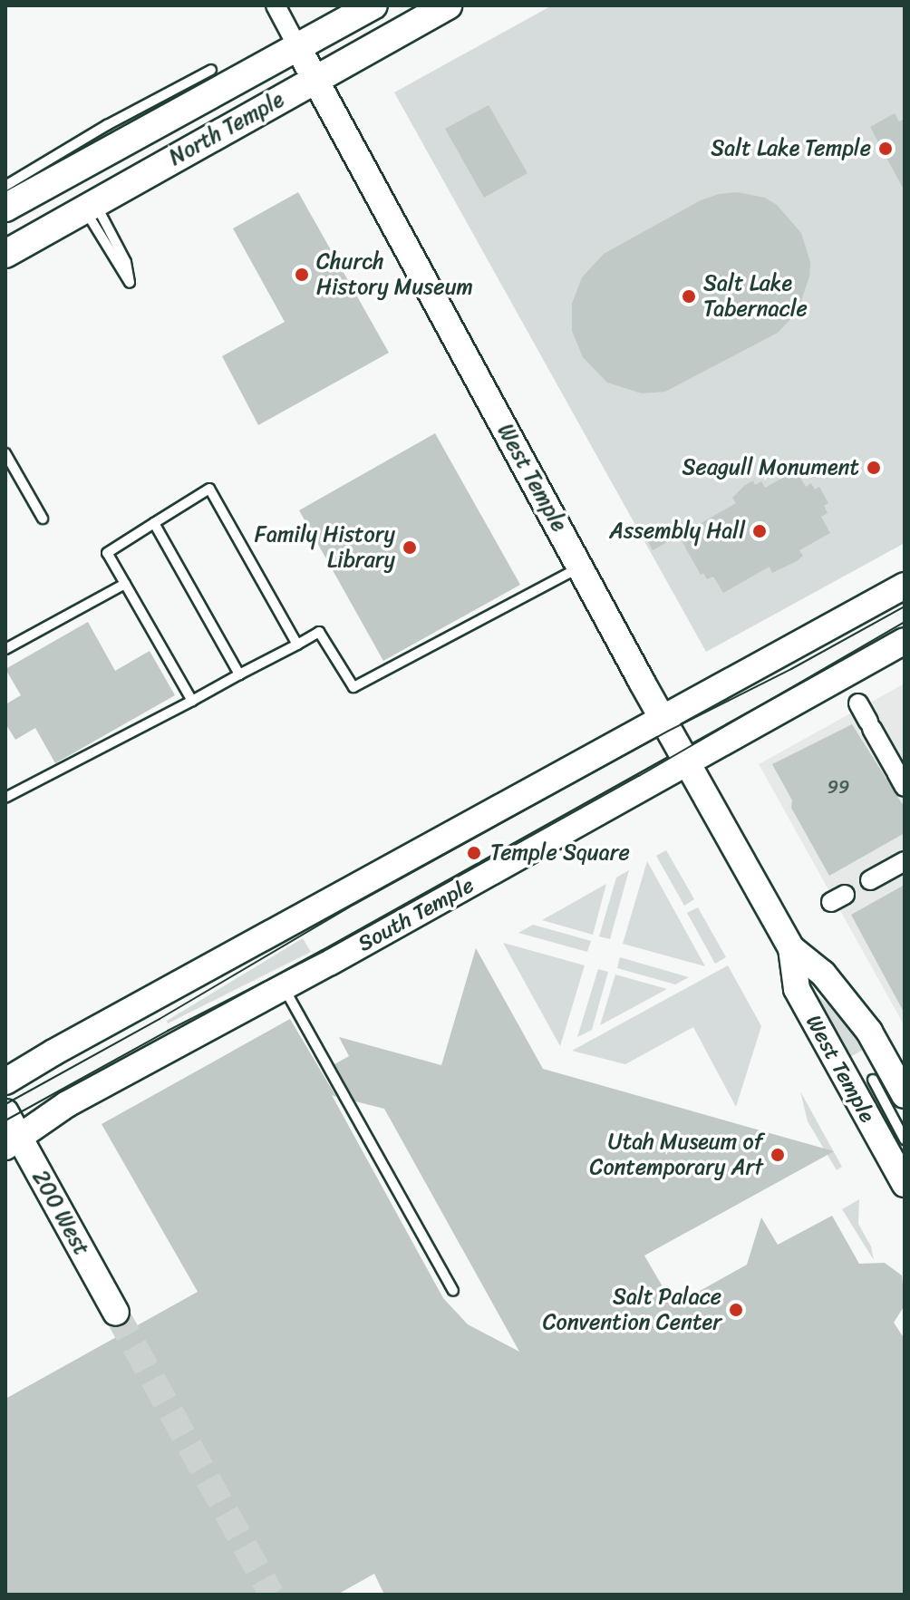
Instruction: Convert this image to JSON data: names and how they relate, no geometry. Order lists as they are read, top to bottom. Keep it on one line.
{"streets":{"main road":["North Temple"],"street":["West Temple","South Temple","200 West"]},"crossings":[["North Temple","West Temple"],["West Temple","South Temple"],["South Temple","200 West"]],"places":["Salt Lake Temple","Church History Museum","Salt Lake Tabernacle","Seagull Monument","Assembly Hall","Family History Library","Temple Square","Utah Museum of Contemporary Art","Salt Palace Convention Center"],"house_numbers":["99"]}
